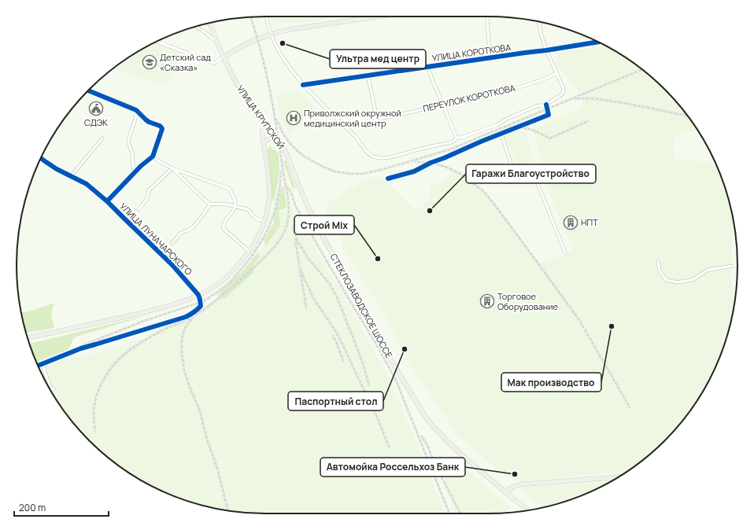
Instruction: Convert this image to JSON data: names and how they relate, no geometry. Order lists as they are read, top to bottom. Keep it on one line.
{"streets":{"main road":["УЛИЦА КРУПСКОЙ","СТЕКЛОЗАВОДСКОЕ ШОССЕ"],"street":["УЛИЦА КОРОТКОВА","ПЕРЕУЛОК КОРОТКОВА","УЛИЦА ЛУНАЧАРСКОГО"]},"crossings":[["УЛИЦА КОРОТКОВА","ПЕРЕУЛОК КОРОТКОВА"],["УЛИЦА КРУПСКОЙ","СТЕКЛОЗАВОДСКОЕ ШОССЕ"]],"places":{"other":["Ультра мед центр","Гаражи Благоустройство","Строй Mix","Мак производство","Паспортный стол","Автомойка Россельхоз Банк"],"school or university":["Детский сад «Сказка»"],"public building":["СДЭК"],"hospital":["Приволжский окружной медицинский центр"],"building":["НПТ","Торговое Оборудование"]},"scale_bar":"200 m"}
